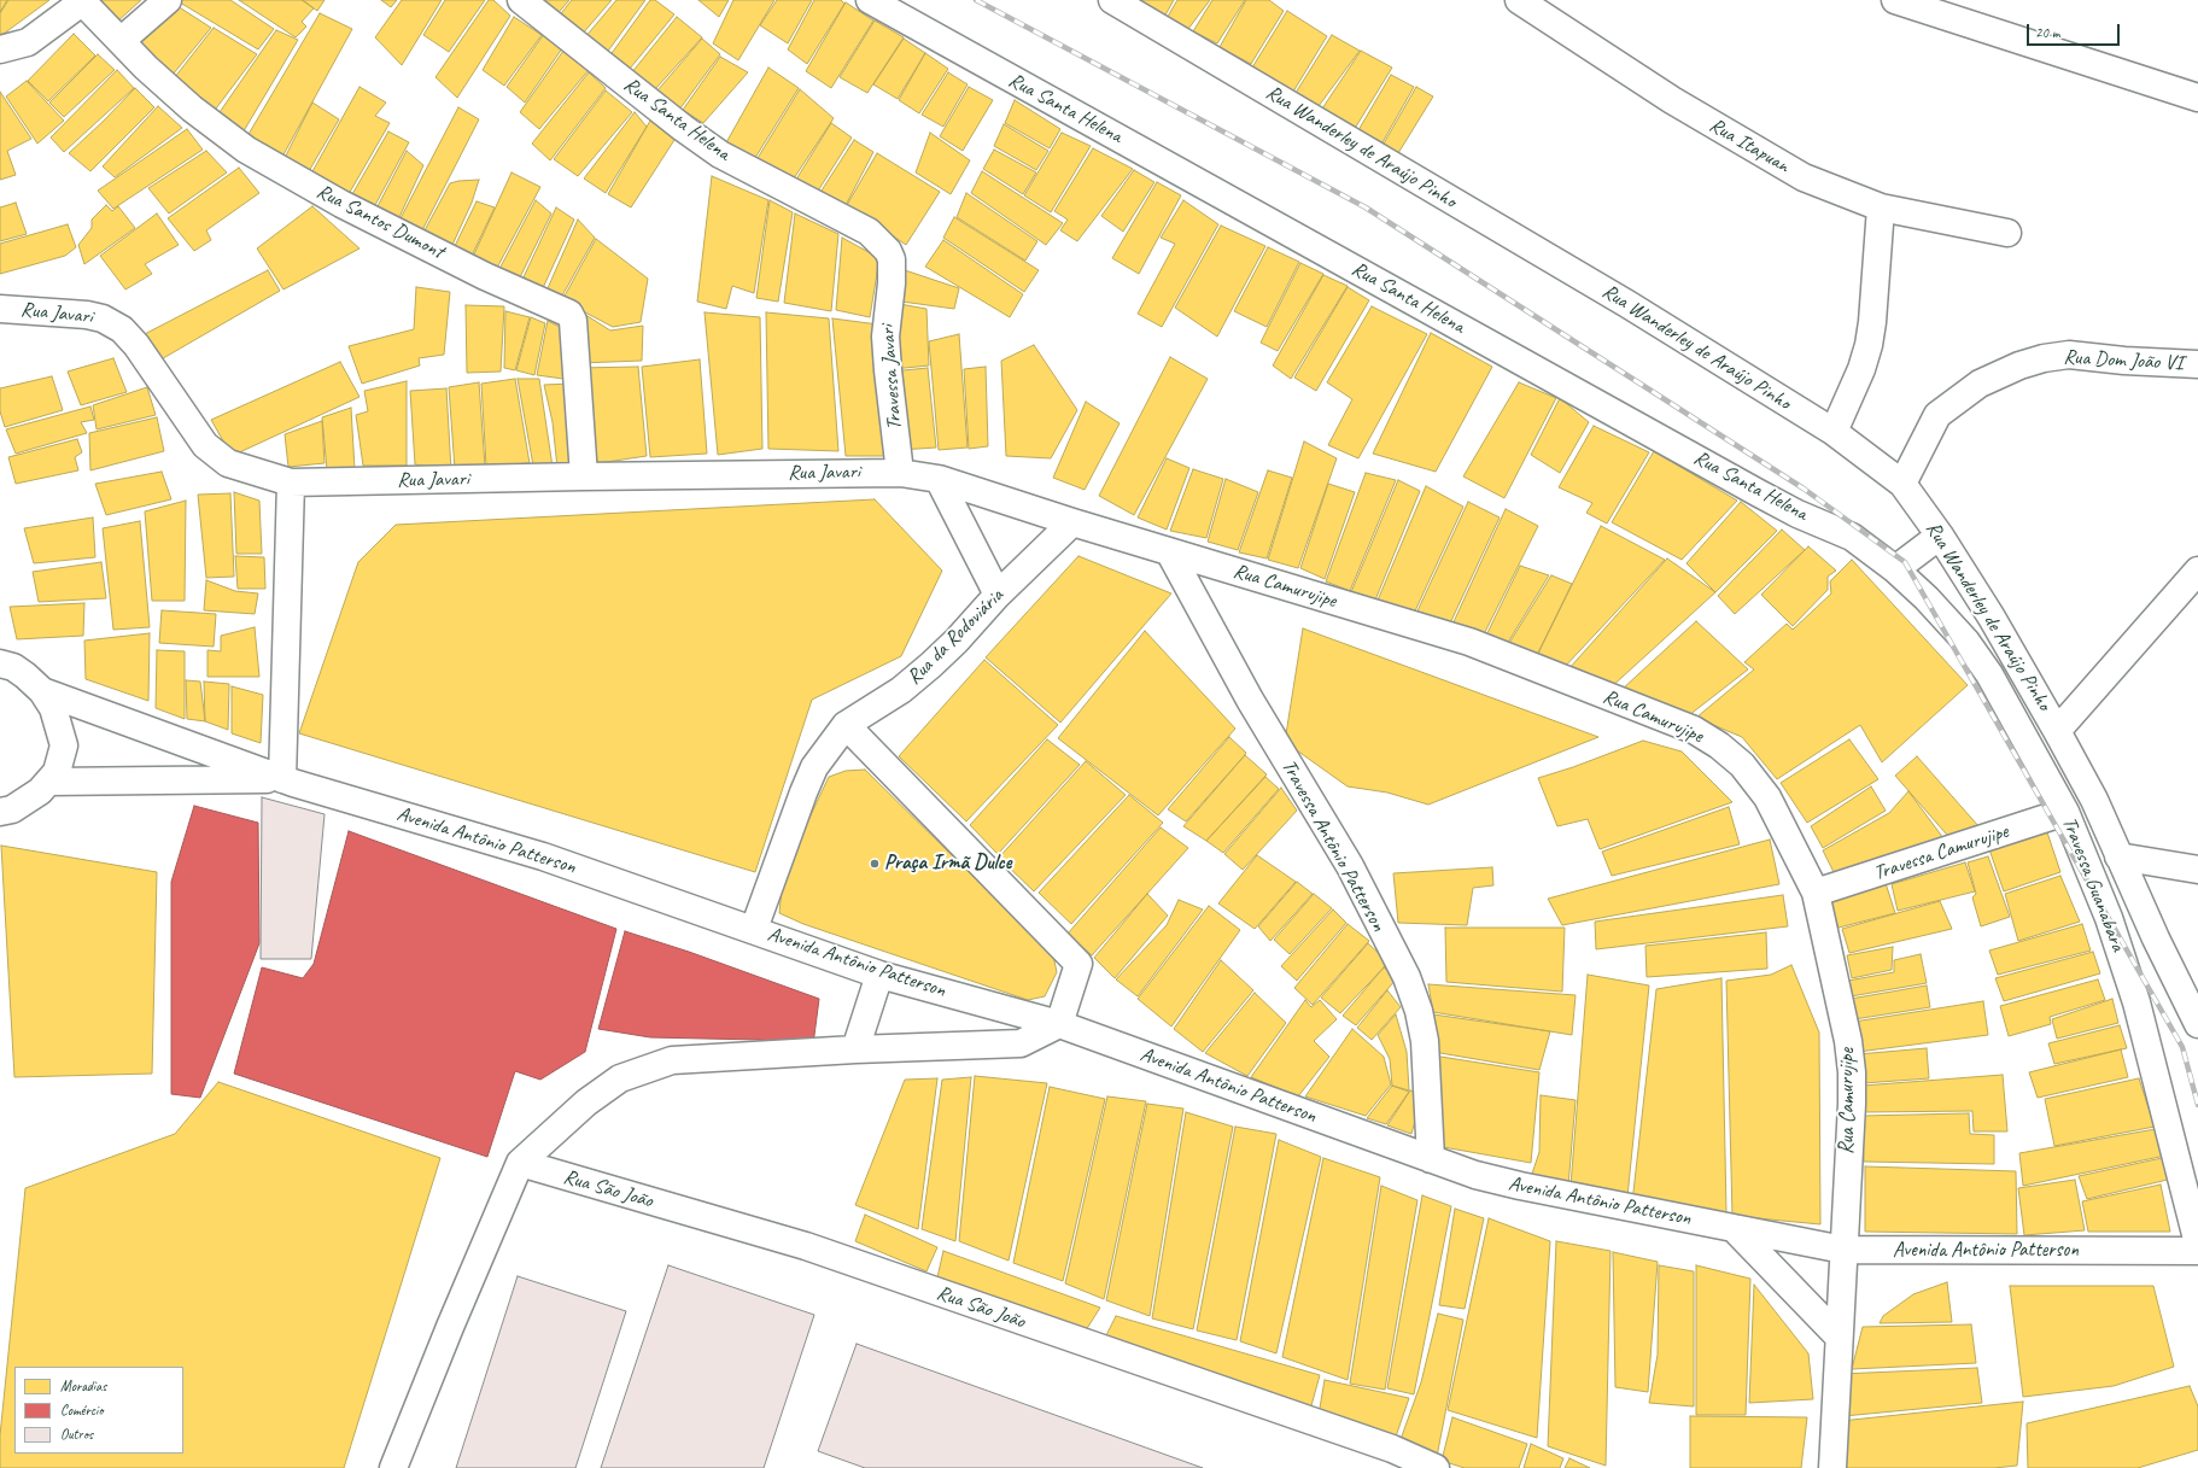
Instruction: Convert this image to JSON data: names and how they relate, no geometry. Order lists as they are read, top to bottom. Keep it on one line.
{"streets":{"street":["Rua Santa Helena","Rua Itapuan","Rua Wanderley de Araújo Pinho","Rua Santos Dumont","Rua Javari","Rua Dom João VI","Travessa Javari","Rua Camurujipe","Rua da Rodoviária","Avenida Antônio Patterson","Travessa Antônio Patterson","Travessa Camurujipe","Travessa Guanabara","Rua São João"]},"crossings":[["Rua Santa Helena","Travessa Javari"],["Rua Santa Helena","Travessa Guanabara"],["Rua Wanderley de Araújo Pinho","Rua Dom João VI"],["Rua Santos Dumont","Rua Javari"],["Rua Javari","Travessa Javari"],["Rua Javari","Rua Camurujipe"],["Rua Javari","Rua da Rodoviária"],["Rua Camurujipe","Rua da Rodoviária"],["Rua Camurujipe","Avenida Antônio Patterson"],["Rua Camurujipe","Travessa Antônio Patterson"],["Rua Camurujipe","Travessa Camurujipe"],["Rua da Rodoviária","Avenida Antônio Patterson"],["Avenida Antônio Patterson","Travessa Antônio Patterson"],["Travessa Camurujipe","Travessa Guanabara"]],"places":["Praça Irmã Dulce"],"legend":["Moradias","Comércio","Outros"],"scale_bar":"20 m"}
